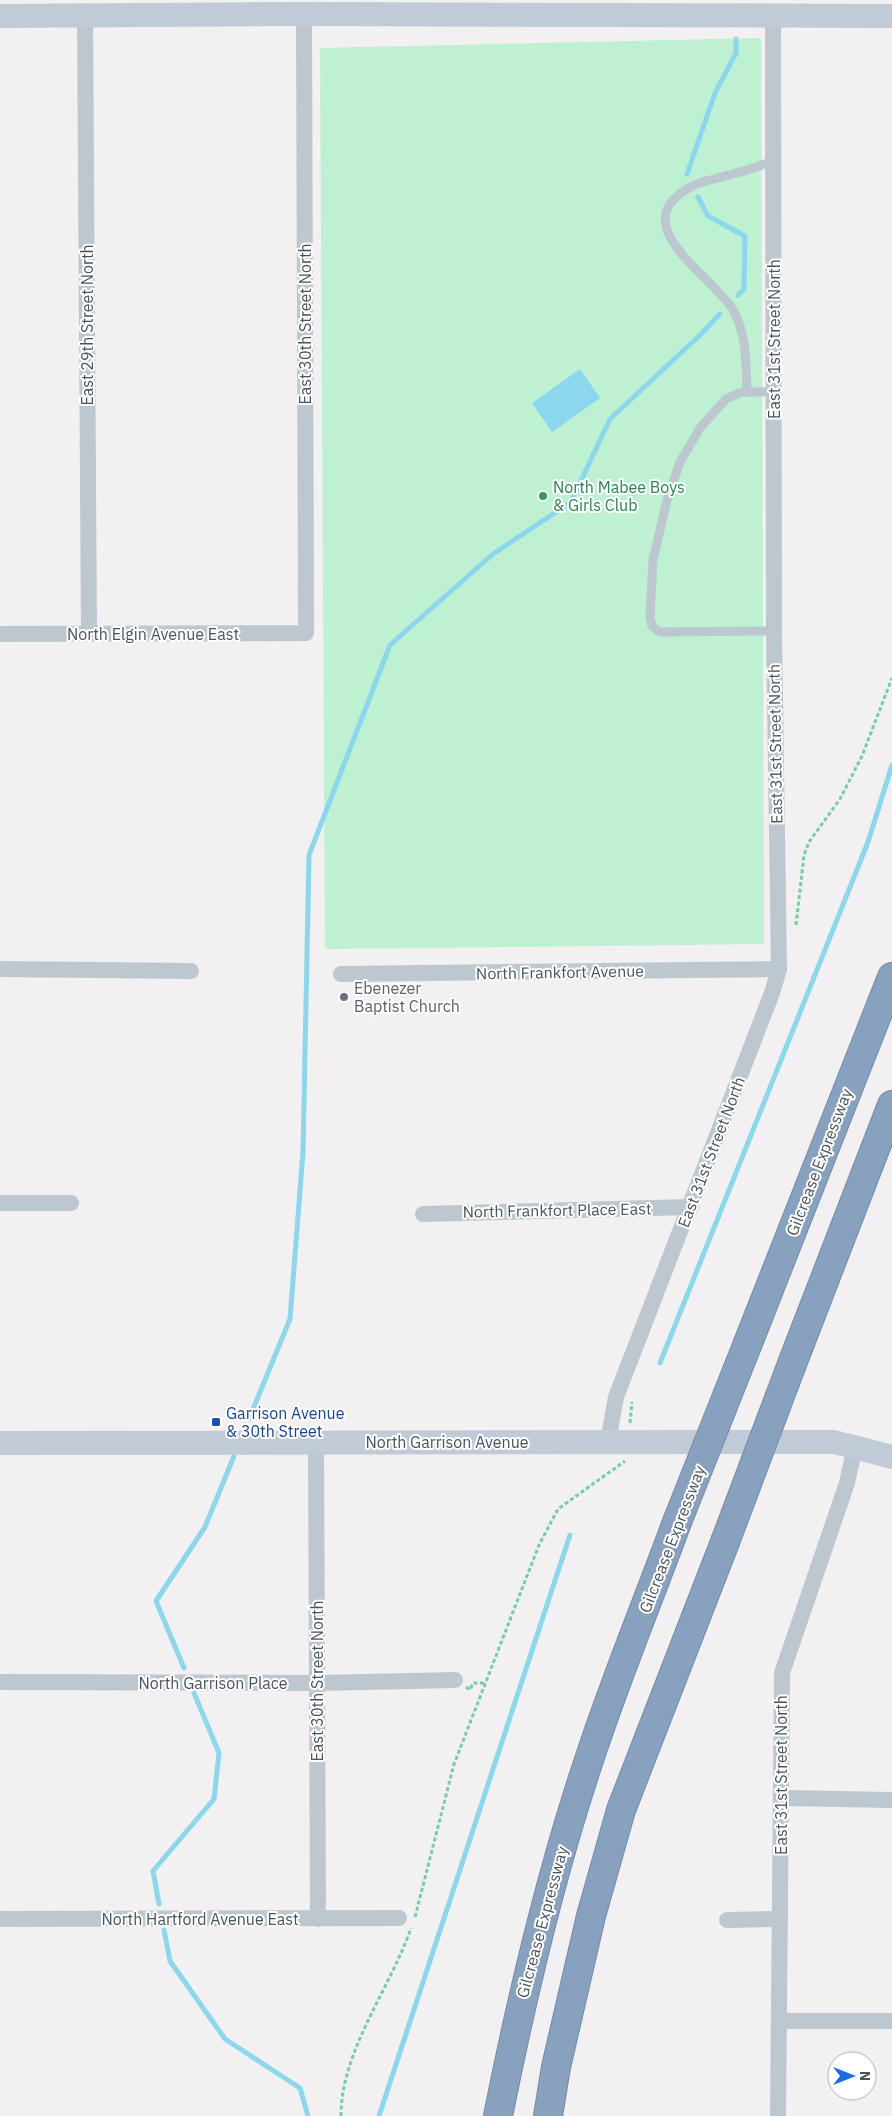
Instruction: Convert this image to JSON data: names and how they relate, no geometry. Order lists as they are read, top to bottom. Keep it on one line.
{"streets":{"highway":["Gilcrease Expressway"],"main road":["North Garrison Avenue"],"street":["East 30th Street North","East 29th Street North","East 31st Street North","North Elgin Avenue East","North Frankfort Avenue","North Frankfort Place East","North Garrison Place","North Hartford Avenue East"]},"crossings":[["East 30th Street North","North Elgin Avenue East"],["East 30th Street North","North Garrison Avenue"],["East 30th Street North","North Garrison Place"],["East 30th Street North","North Hartford Avenue East"],["East 29th Street North","North Elgin Avenue East"],["East 31st Street North","North Frankfort Avenue"],["East 31st Street North","North Frankfort Place East"],["East 31st Street North","North Garrison Avenue"]],"places":{"other":["North Mabee Boys & Girls Club","Ebenezer Baptist Church"],"transit":["Garrison Avenue & 30th Street"]},"north":"right"}
